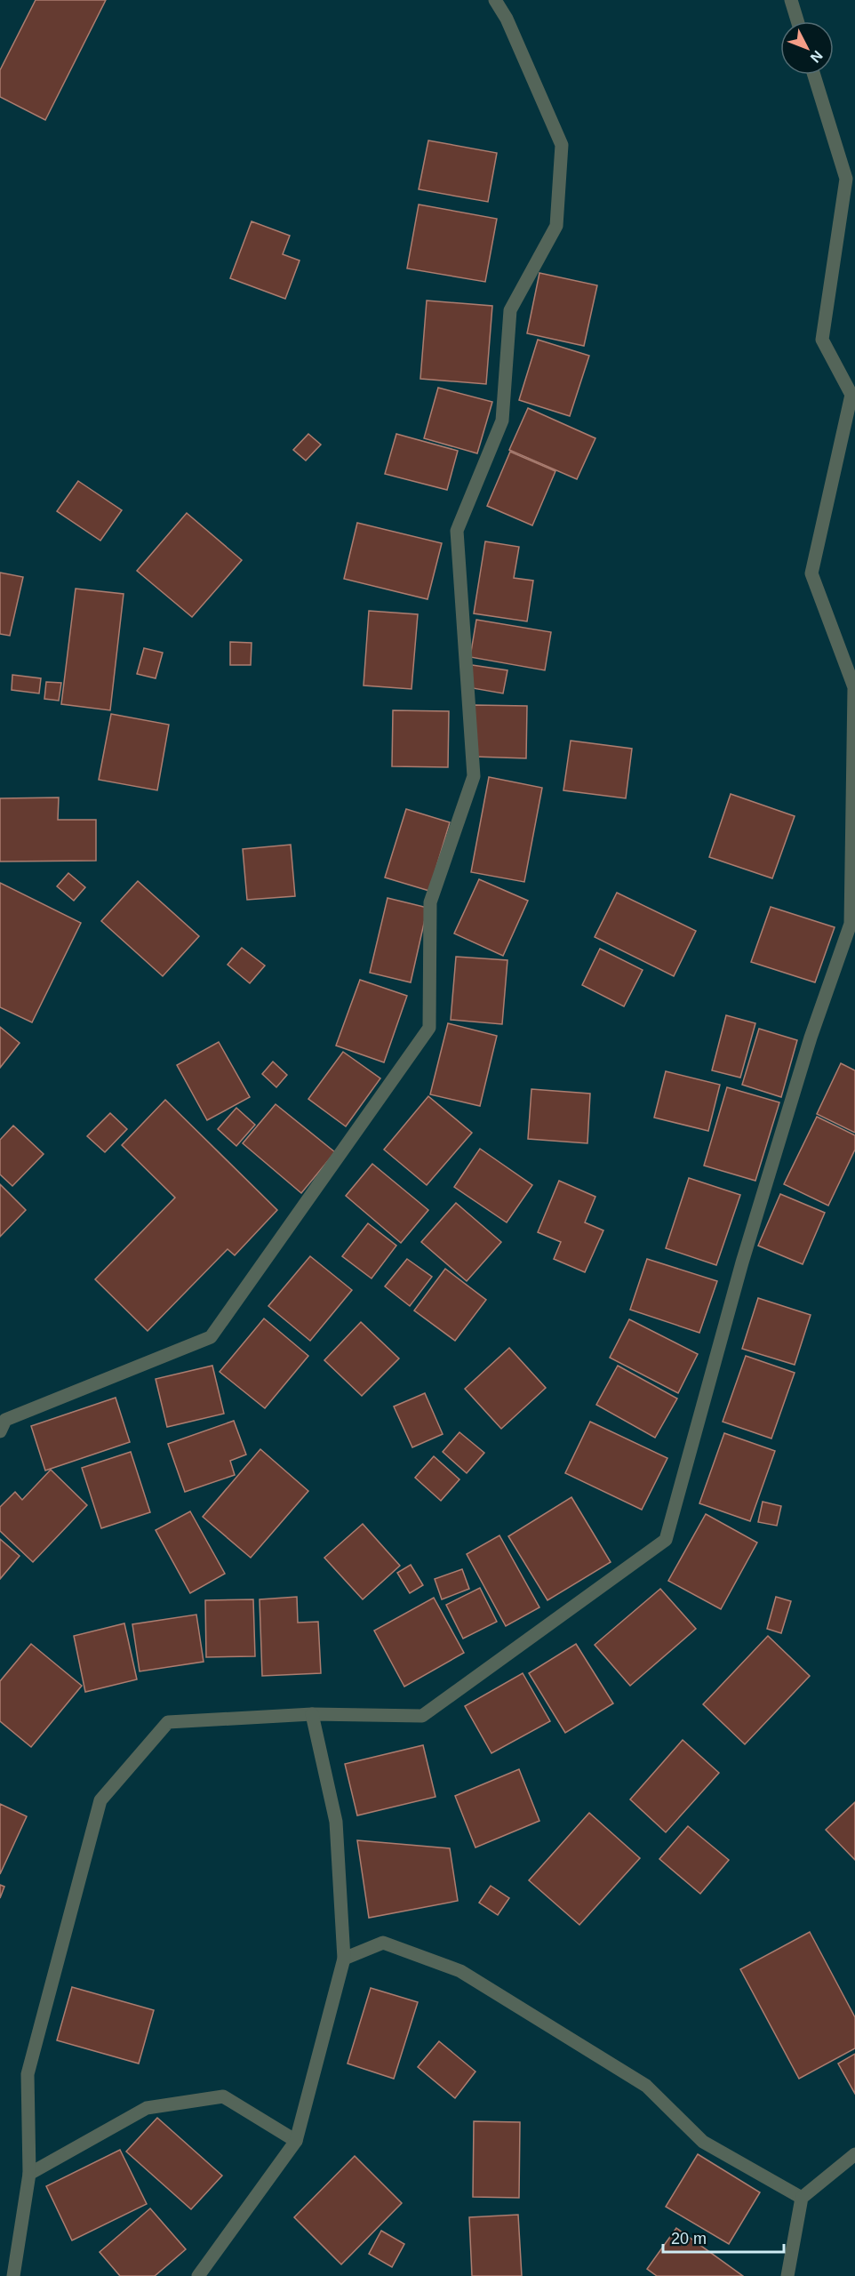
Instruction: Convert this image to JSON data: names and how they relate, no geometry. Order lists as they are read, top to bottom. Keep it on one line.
{"scale_bar":"20 m","north":"bottom right"}
